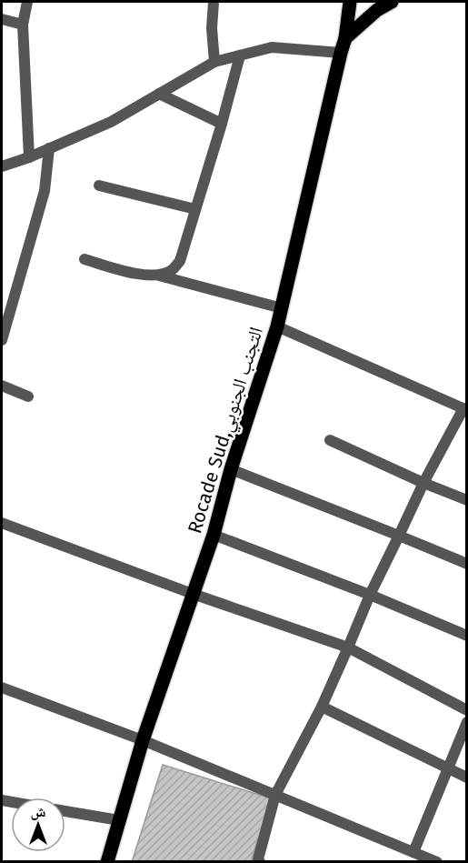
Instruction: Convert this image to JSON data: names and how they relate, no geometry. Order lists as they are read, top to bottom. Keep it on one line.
{"streets":{"main road":["Rocade Sud,التجنب الجنوبي"]},"north":"top"}
